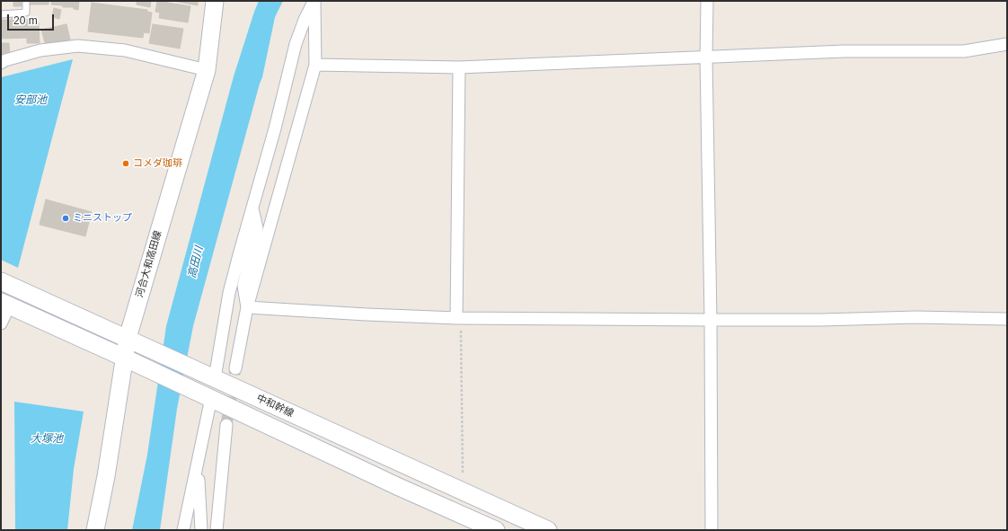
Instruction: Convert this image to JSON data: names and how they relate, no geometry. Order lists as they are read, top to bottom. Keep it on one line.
{"streets":{"main road":["河合大和高田線","中和幹線"]},"crossings":[["河合大和高田線","中和幹線"]],"water":["安部池","高田川","大塚池"],"places":["コメダ珈琲","ミニストップ"],"scale_bar":"20 m"}
